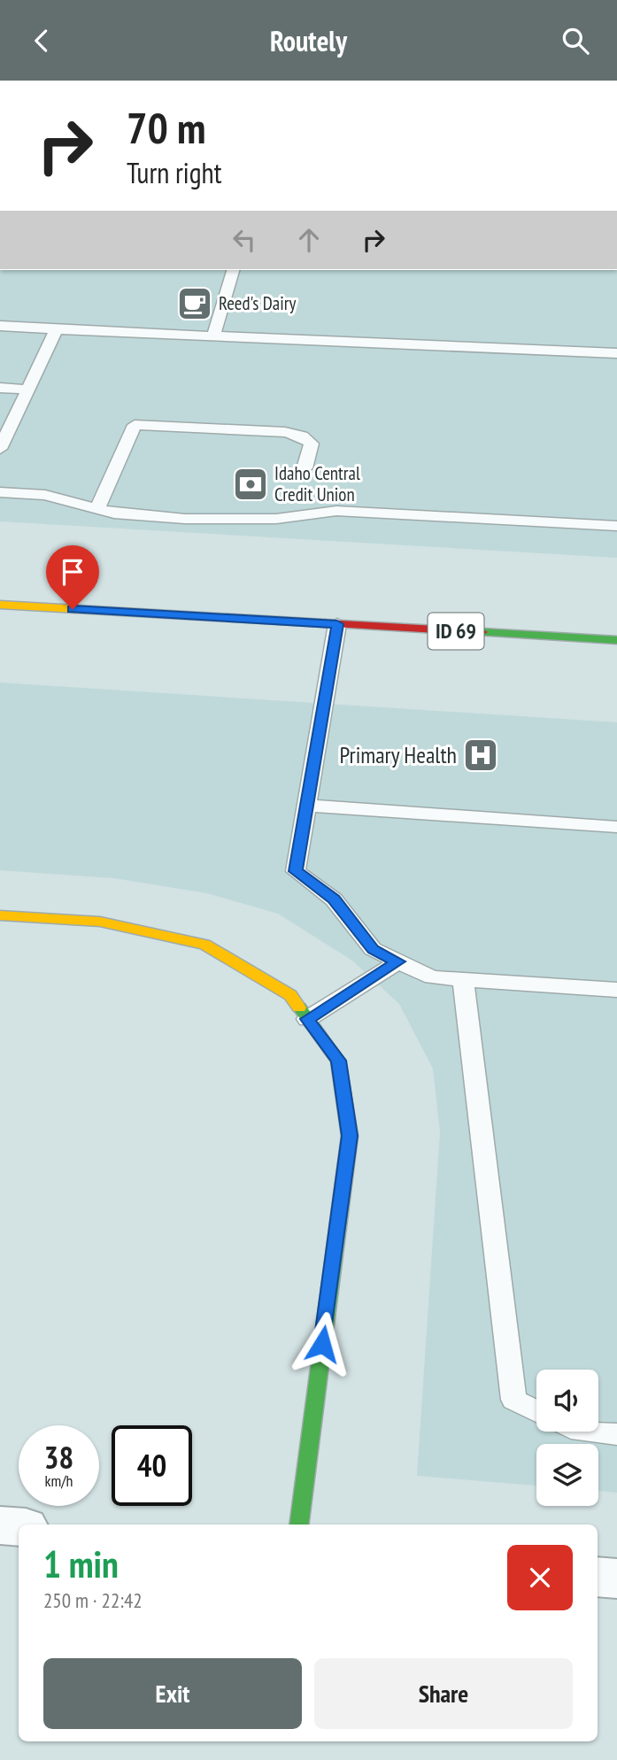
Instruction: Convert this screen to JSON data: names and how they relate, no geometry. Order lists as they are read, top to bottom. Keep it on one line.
{"streets":{"street":["ID 69"]},"places":{"cafe":["Reed's Dairy"],"bank":["Idaho Central Credit Union"],"hospital":["Primary Health"]},"page":{"header":"Routely","turn":["70 m","Turn right"],"speed":"38 km/h","limit":"40","heading":["1 min","250 m · 22:42"],"buttons":["Exit","Share"]}}
